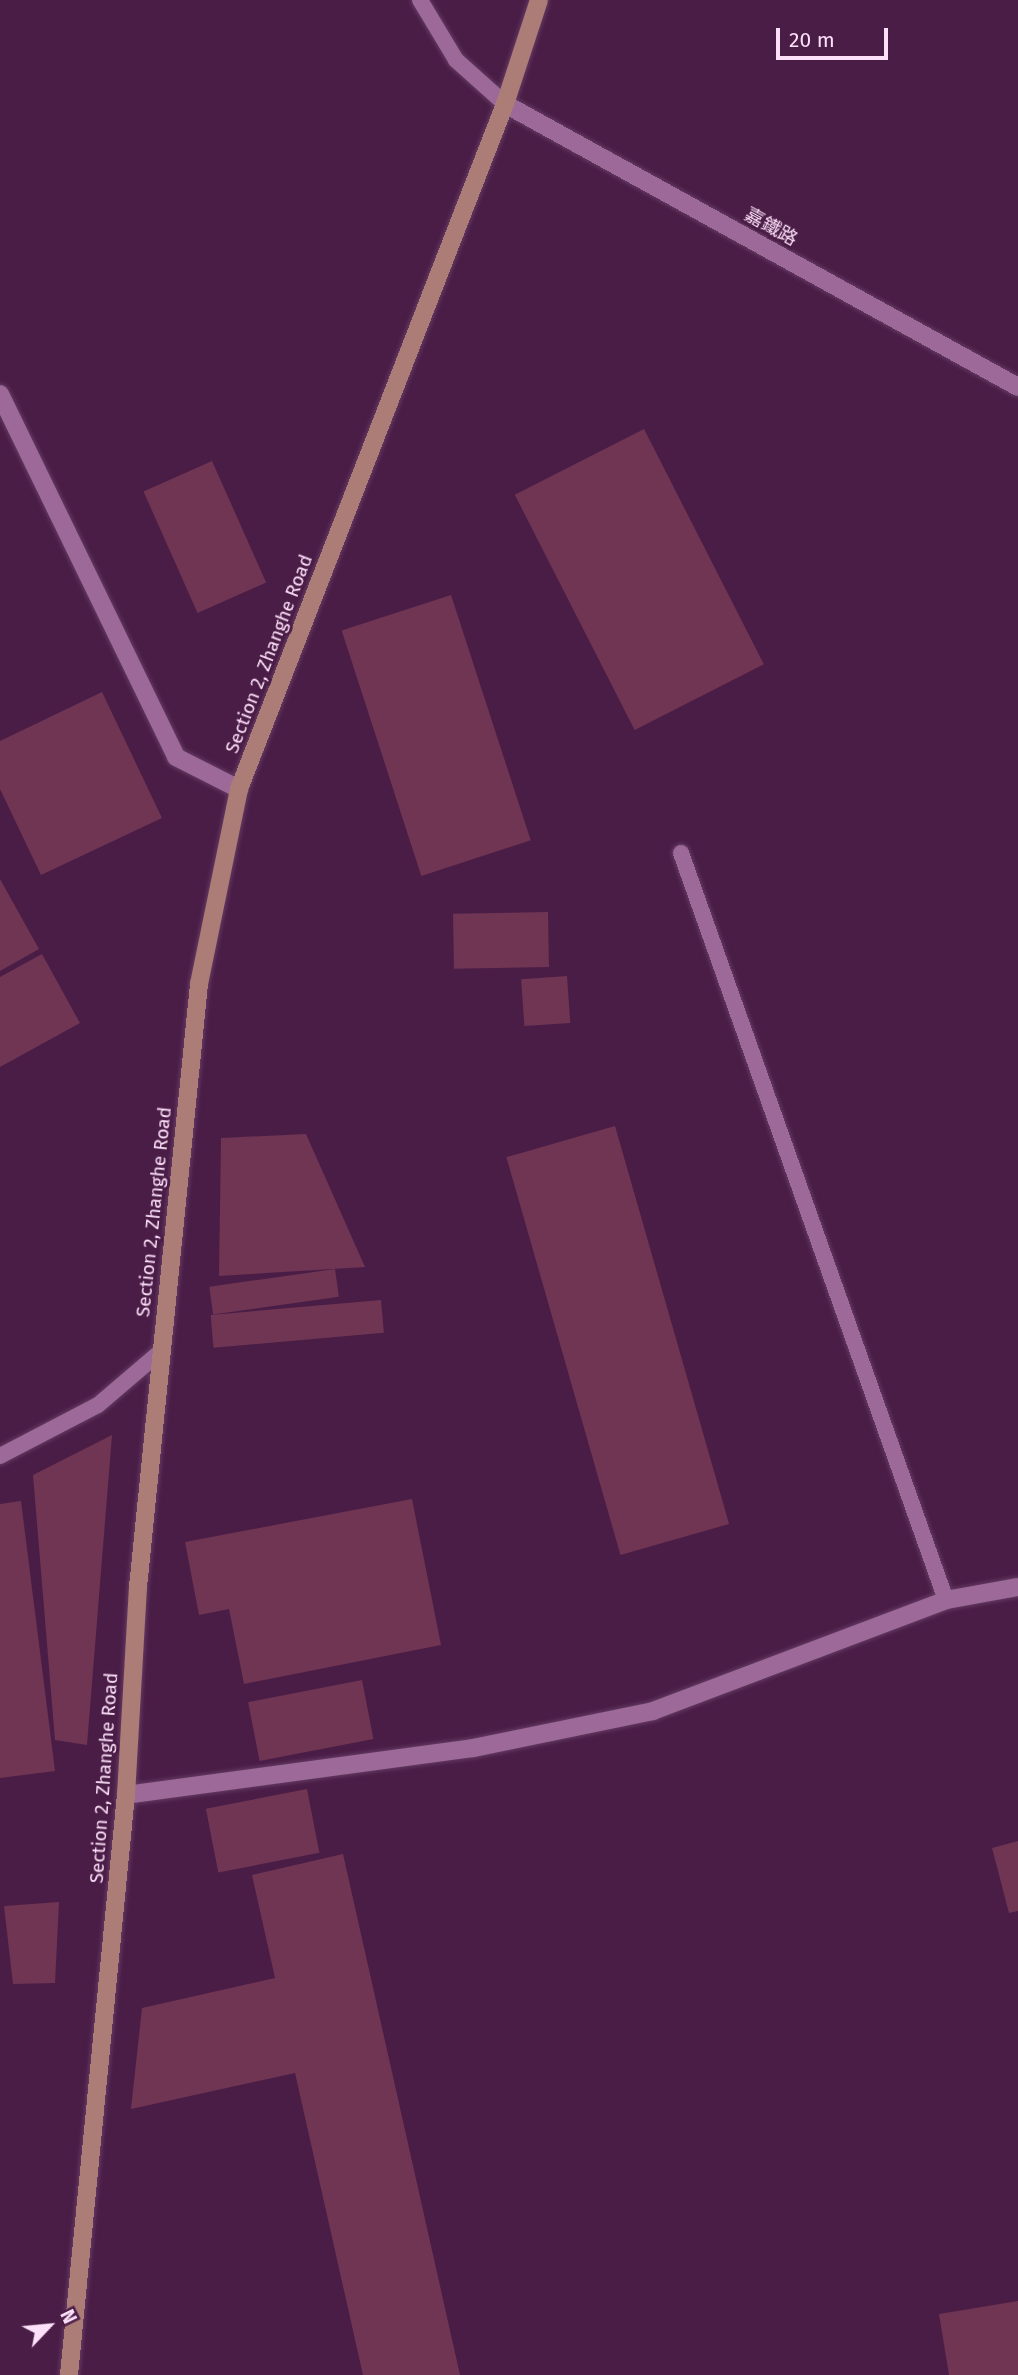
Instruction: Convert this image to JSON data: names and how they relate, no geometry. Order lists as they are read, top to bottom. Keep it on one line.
{"streets":{"main road":["Section 2, Zhanghe Road"],"street":["嘉鐵路"]},"crossings":[["嘉鐵路","Section 2, Zhanghe Road"]],"scale_bar":"20 m","north":"top right"}
